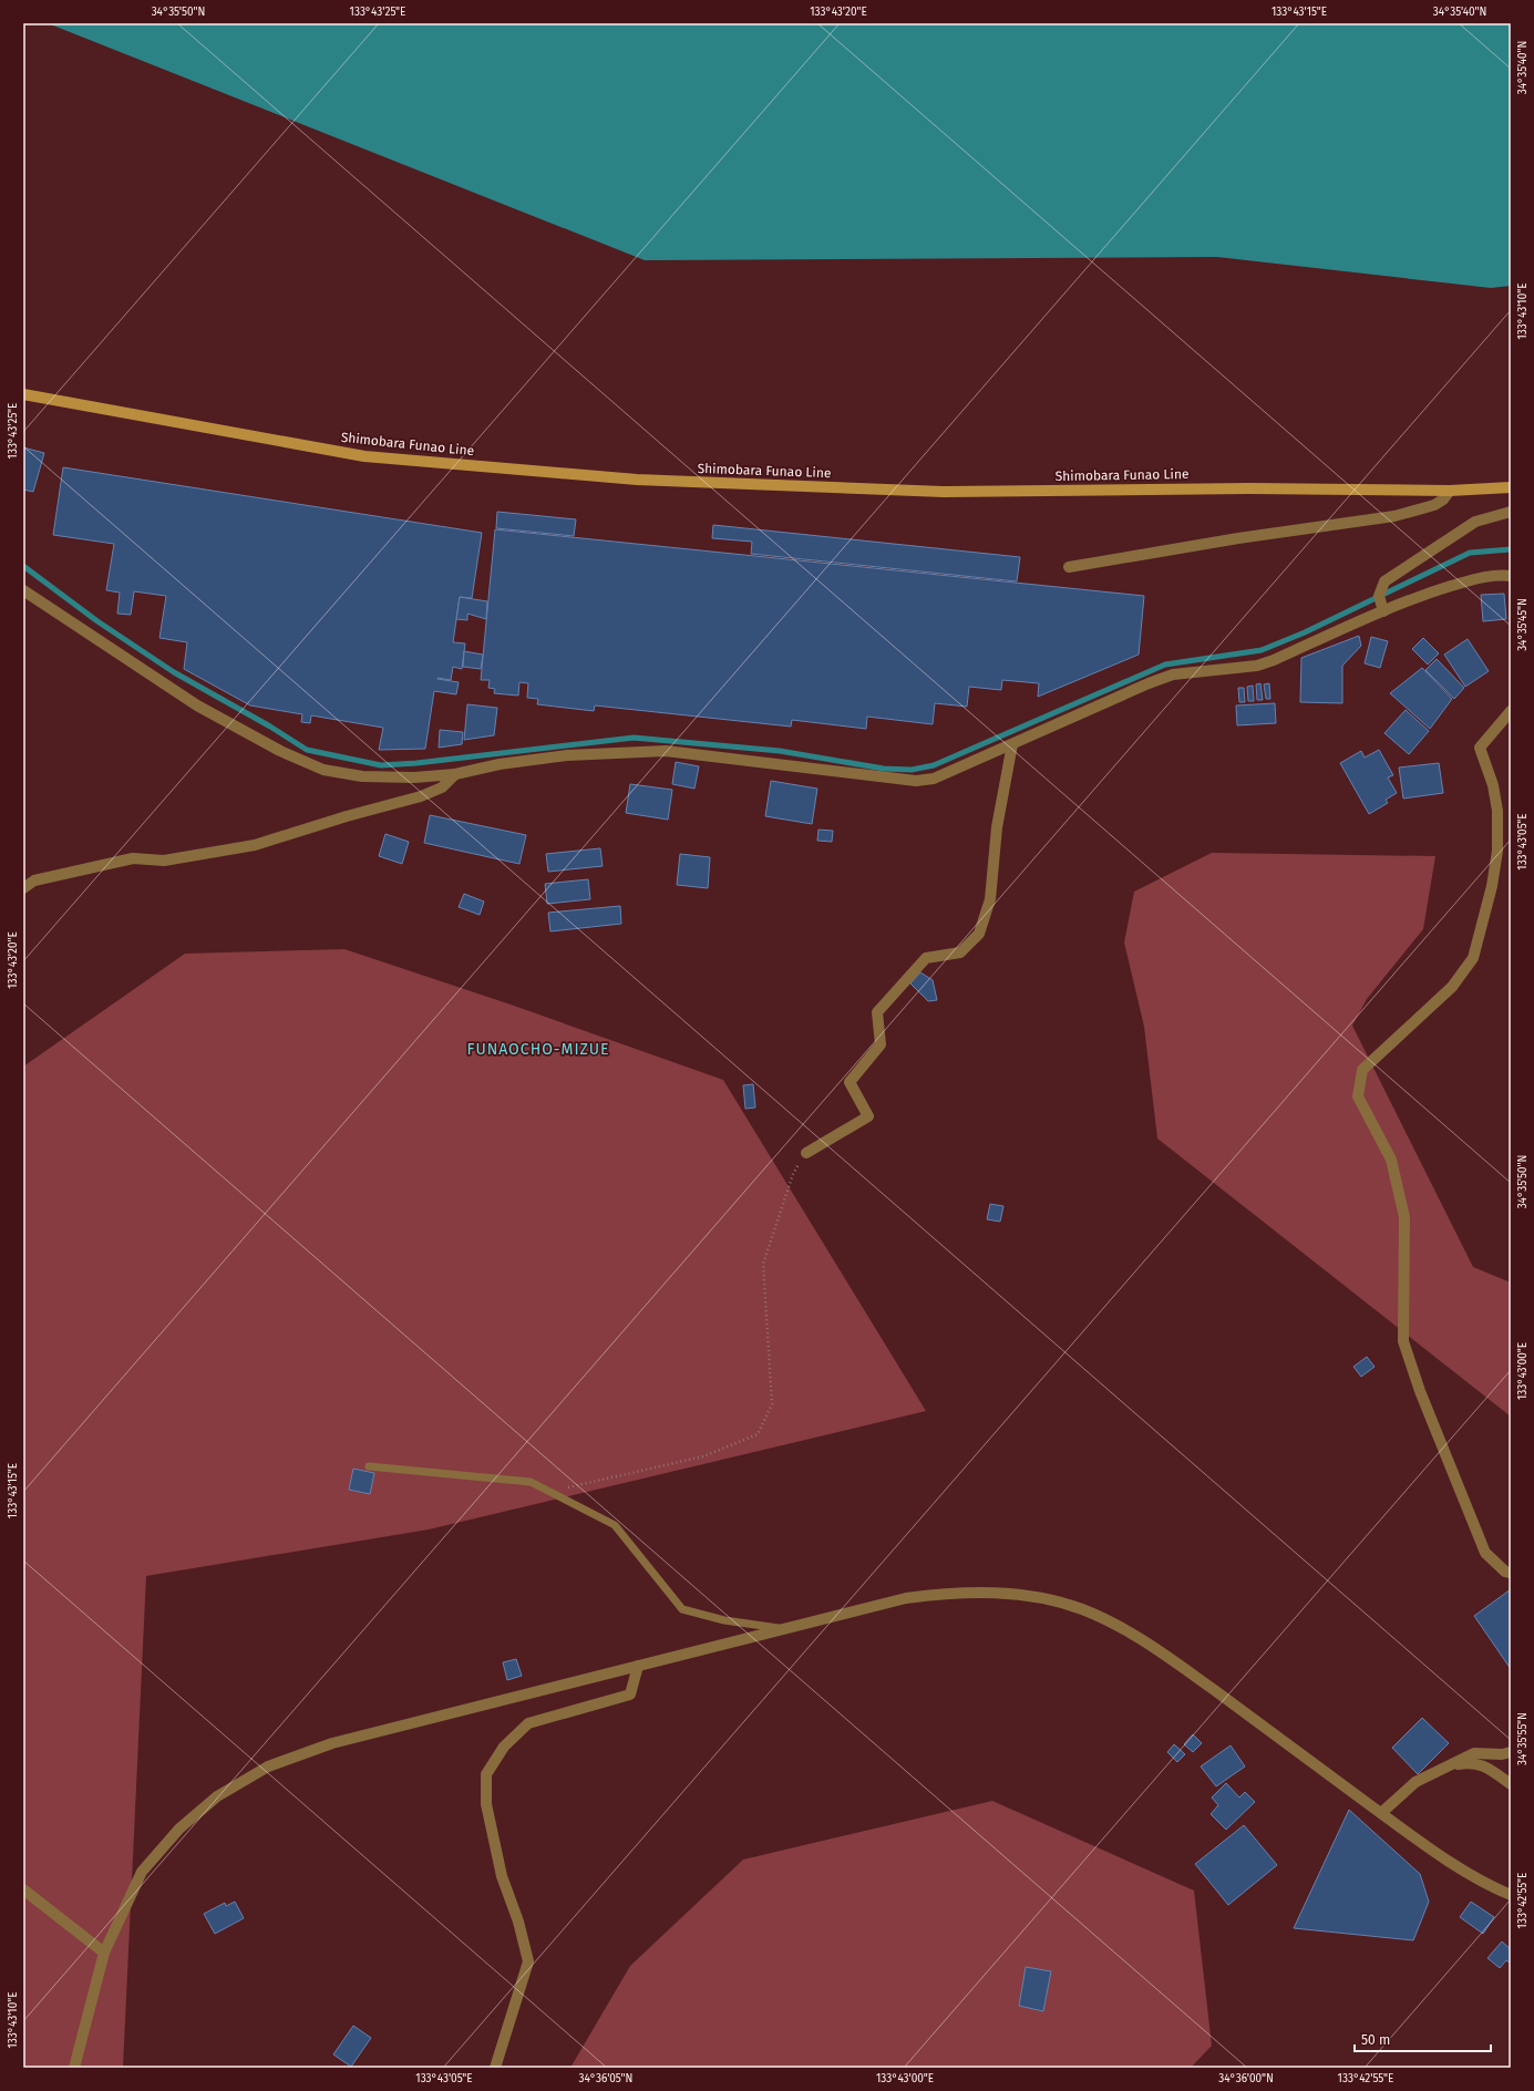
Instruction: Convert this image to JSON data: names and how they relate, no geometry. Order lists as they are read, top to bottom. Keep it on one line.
{"streets":{"main road":["Shimobara Funao Line"]},"districts":["FUNAOCHO-MIZUE"],"scale_bar":"50 m","coordinates":["34°35'50\"N","133°43'25\"E","133°43'20\"E","133°43'15\"E","34°35'40\"N","133°43'10\"E","34°35'45\"N","133°43'05\"E","133°43'00\"E","34°35'55\"N","133°42'55\"E","34°36'05\"N","34°36'00\"N"]}
